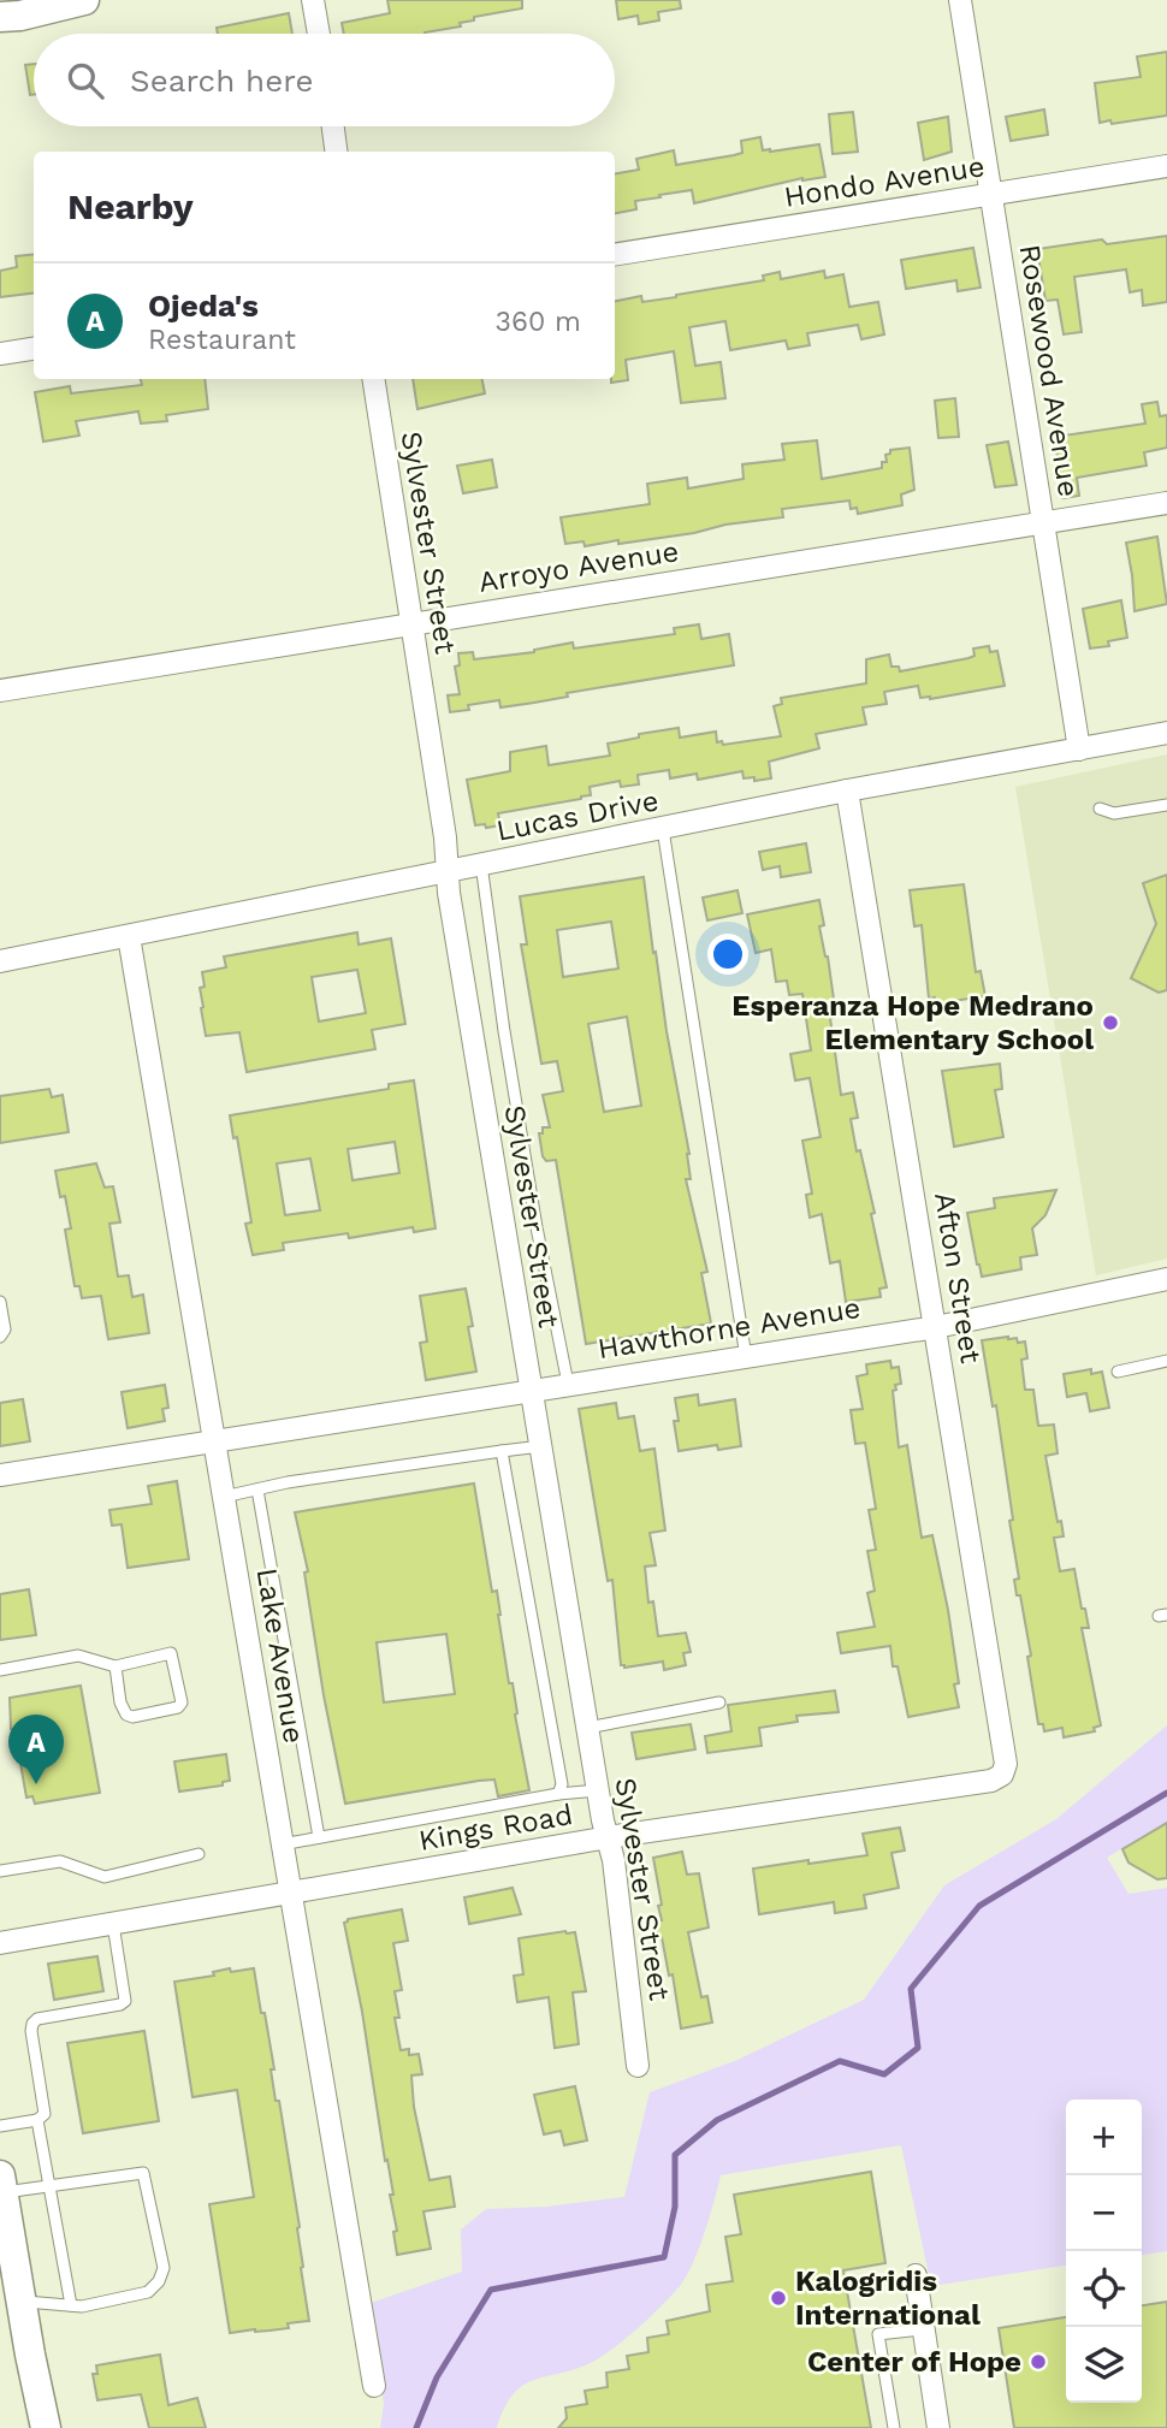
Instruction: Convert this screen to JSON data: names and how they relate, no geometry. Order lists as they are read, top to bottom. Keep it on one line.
{"streets":{"street":["Hondo Avenue","Rosewood Avenue","Sylvester Street","Arroyo Avenue","Lucas Drive","Afton Street","Hawthorne Avenue","Lake Avenue","Kings Road"]},"crossings":[["Hondo Avenue","Rosewood Avenue"],["Rosewood Avenue","Arroyo Avenue"],["Rosewood Avenue","Lucas Drive"],["Sylvester Street","Arroyo Avenue"],["Sylvester Street","Lucas Drive"],["Sylvester Street","Hawthorne Avenue"],["Sylvester Street","Kings Road"],["Lucas Drive","Afton Street"],["Lucas Drive","Lake Avenue"],["Afton Street","Hawthorne Avenue"],["Afton Street","Kings Road"],["Hawthorne Avenue","Lake Avenue"],["Lake Avenue","Kings Road"]],"places":["Esperanza Hope Medrano Elementary School","Kalogridis International","Center of Hope"],"page":{"search":"Search here","heading":"Nearby","list":[{"mark":"A","name":"Ojeda's","note":"Restaurant","value":"360 m"}],"pins":"A","map_buttons":["+","−"]}}
